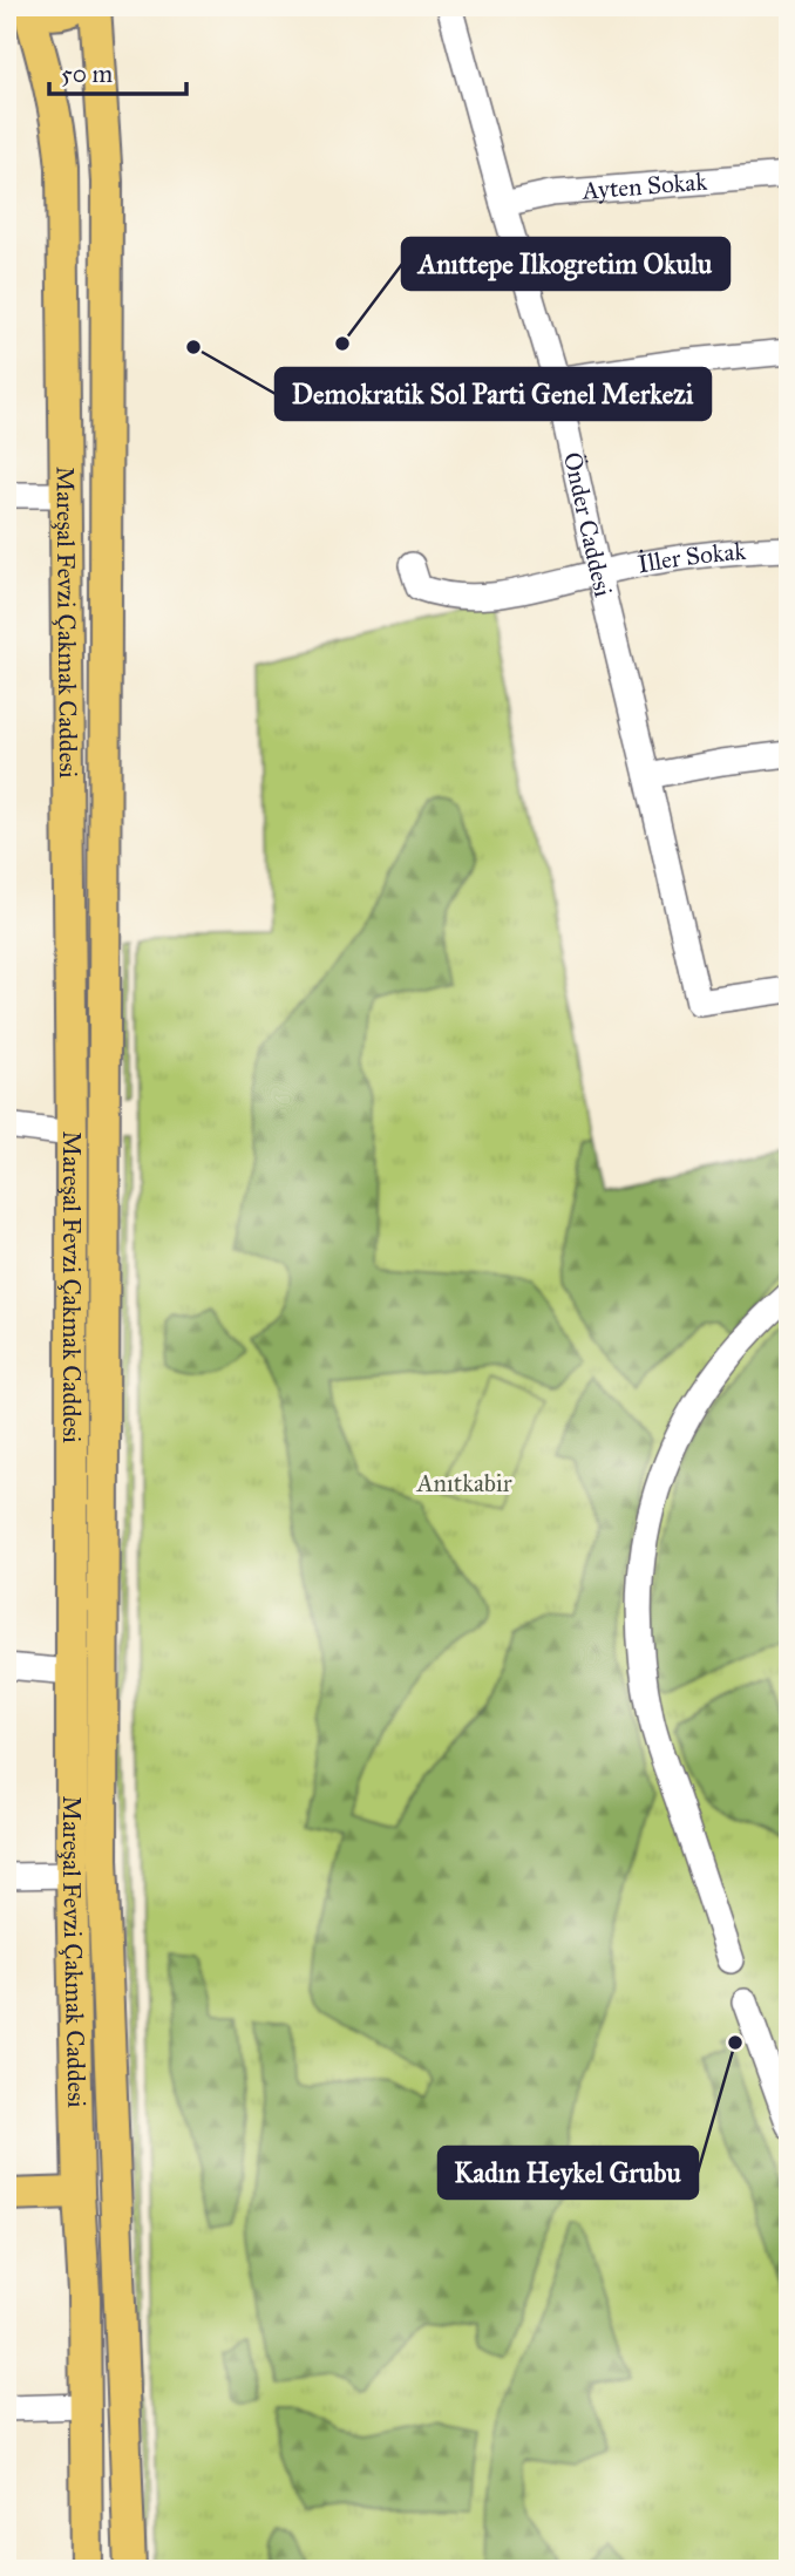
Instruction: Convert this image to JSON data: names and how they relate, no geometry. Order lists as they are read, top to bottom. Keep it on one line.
{"streets":{"main road":["Mareşal Fevzi Çakmak Caddesi"],"street":["Ayten Sokak","Önder Caddesi","İller Sokak"]},"crossings":[["Ayten Sokak","Önder Caddesi"],["Önder Caddesi","İller Sokak"]],"parks":["Anıtkabir"],"places":["Anıttepe Ilkogretim Okulu","Demokratik Sol Parti Genel Merkezi","Kadın Heykel Grubu"],"scale_bar":"50 m"}
